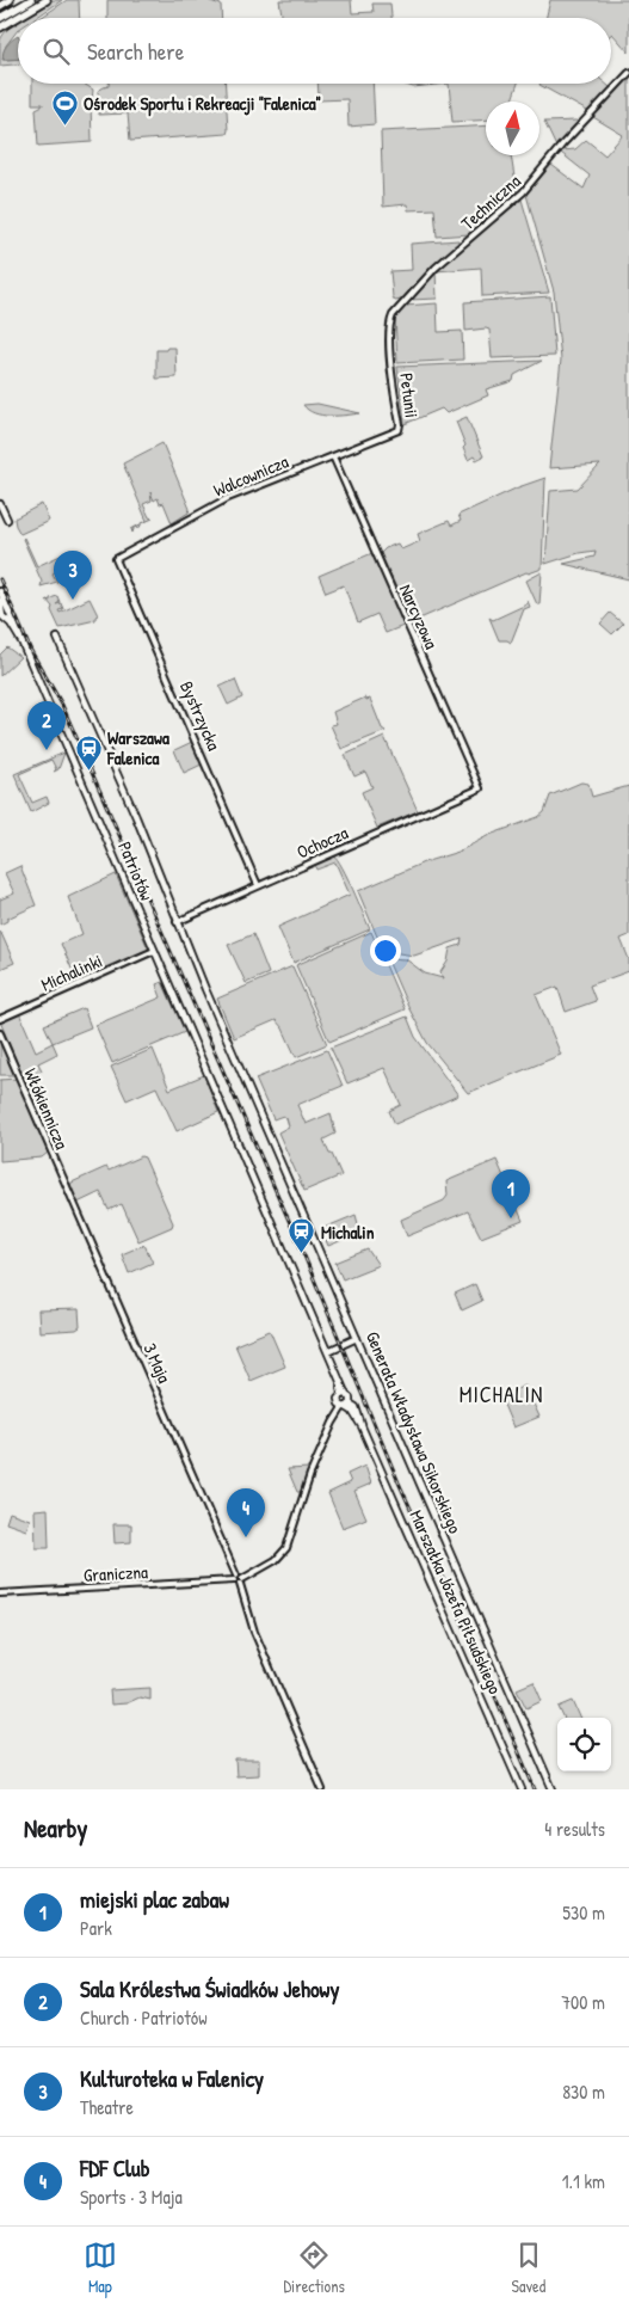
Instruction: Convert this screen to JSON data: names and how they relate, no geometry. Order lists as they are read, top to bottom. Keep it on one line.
{"streets":{"main road":["Patriotów","Generała Władysława Sikorskiego","Marszałka Józefa Piłsudskiego"],"street":["Techniczna","Petunii","Walcownicza","Narcyzowa","Bystrzycka","Ochocza","Michalinki","Włókiennicza","3 Maja","Graniczna"]},"crossings":[["Techniczna","Petunii"],["Petunii","Walcownicza"],["Walcownicza","Narcyzowa"],["Walcownicza","Bystrzycka"],["Narcyzowa","Ochocza"],["Bystrzycka","Ochocza"],["Ochocza","Patriotów"],["Patriotów","Michalinki"],["Patriotów","Generała Władysława Sikorskiego"],["Włókiennicza","3 Maja"],["3 Maja","Graniczna"]],"districts":["MICHALIN"],"places":{"sports":["Ośrodek Sportu i Rekreacji \"Falenica\""],"station":["Warszawa Falenica","Michalin"]},"north":"top","page":{"search":"Search here","pins":["3","2","1","4"],"heading":["Nearby","4 results"],"list":[{"mark":"1","name":"miejski plac zabaw","note":"Park","value":"530 m"},{"mark":"2","name":"Sala Królestwa Świadków Jehowy","note":"Church · Patriotów","value":"700 m"},{"mark":"3","name":"Kulturoteka w Falenicy","note":"Theatre","value":"830 m"},{"mark":"4","name":"FDF Club","note":"Sports · 3 Maja","value":"1.1 km"}],"nav":["Map","Directions","Saved"]}}
